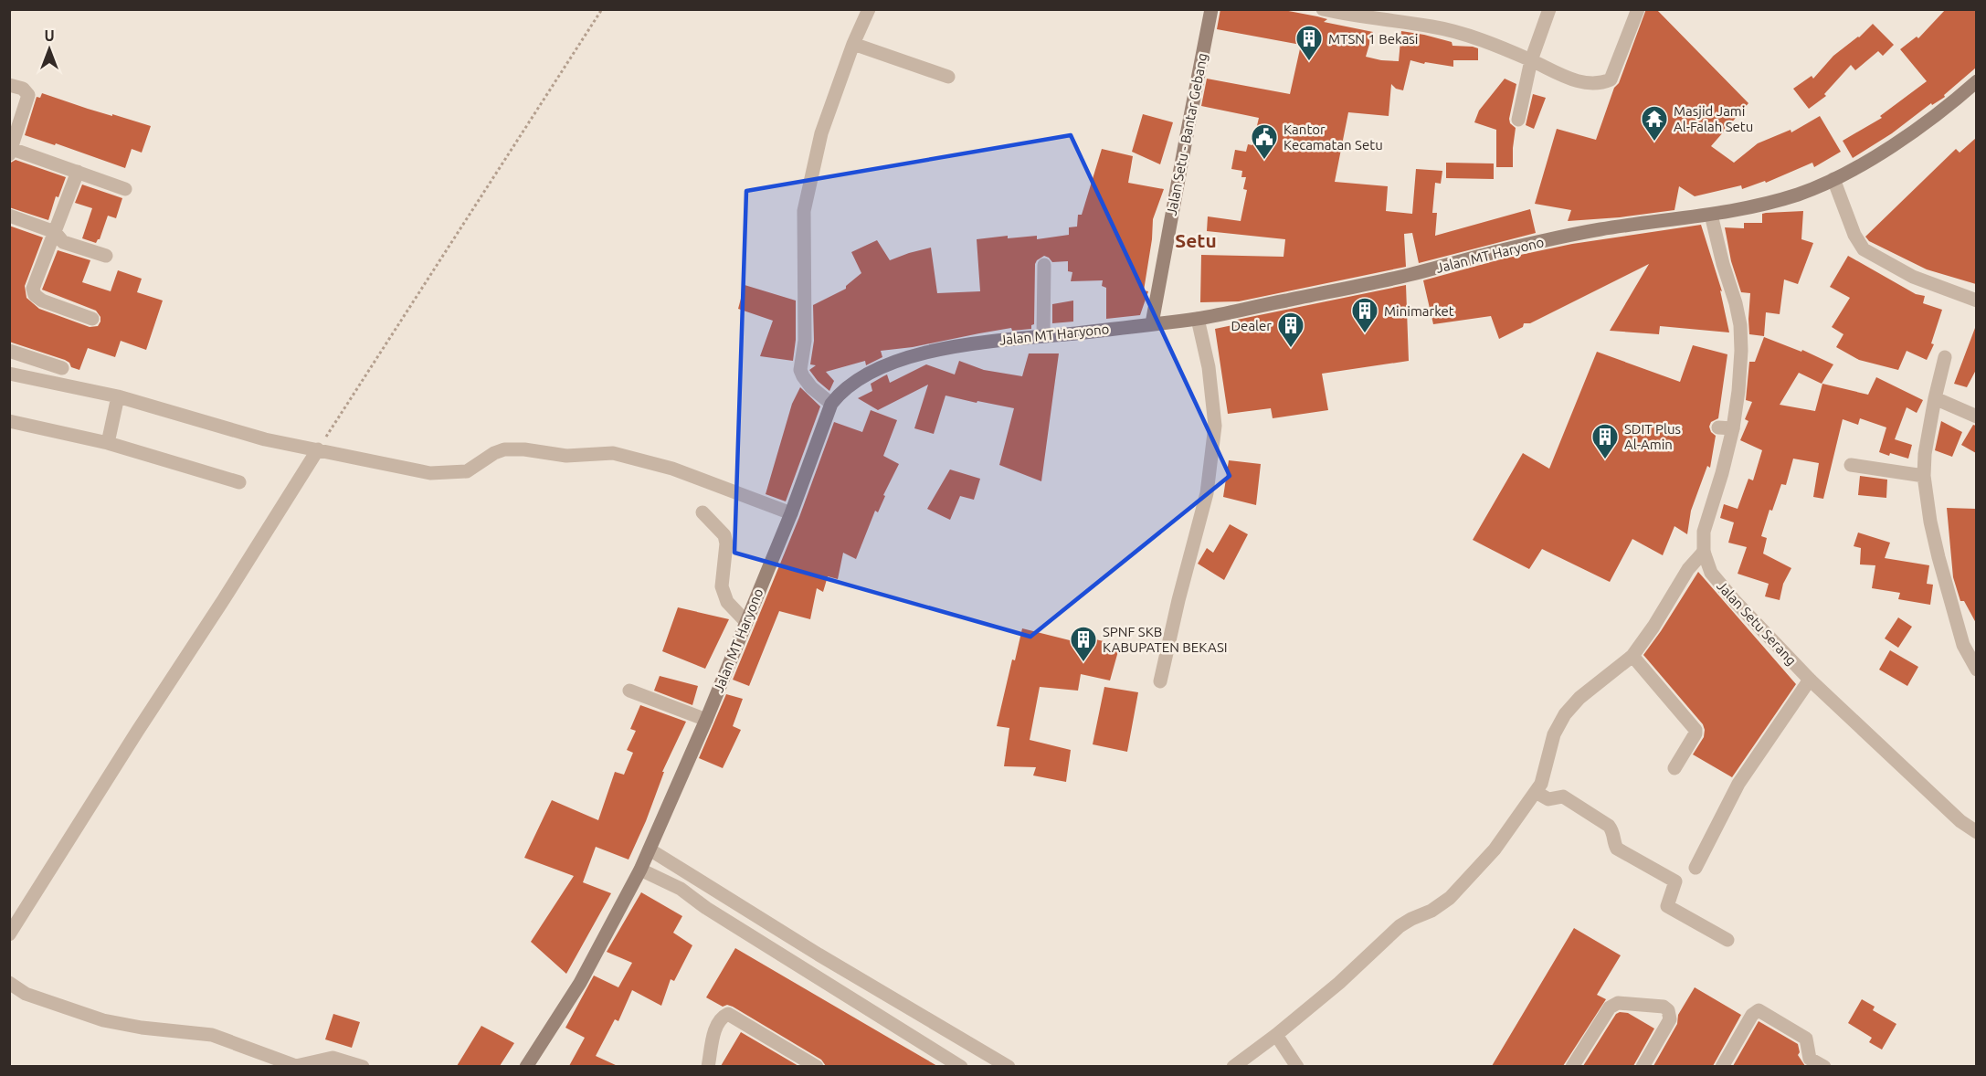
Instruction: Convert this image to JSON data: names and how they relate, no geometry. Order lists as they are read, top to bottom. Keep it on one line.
{"streets":{"main road":["Jalan Setu - Bantar Gebang","Jalan MT Haryono"],"street":["Jalan Setu Serang"]},"crossings":[["Jalan Setu - Bantar Gebang","Jalan MT Haryono"],["Jalan MT Haryono","Jalan Setu Serang"]],"districts":["Setu"],"places":{"building":["MTSN 1 Bekasi","Minimarket","Dealer","SDIT Plus Al-Amin","SPNF SKB KABUPATEN BEKASI"],"temple":["Masjid Jami Al-Falah Setu"],"public building":["Kantor Kecamatan Setu"]},"north":"top"}
